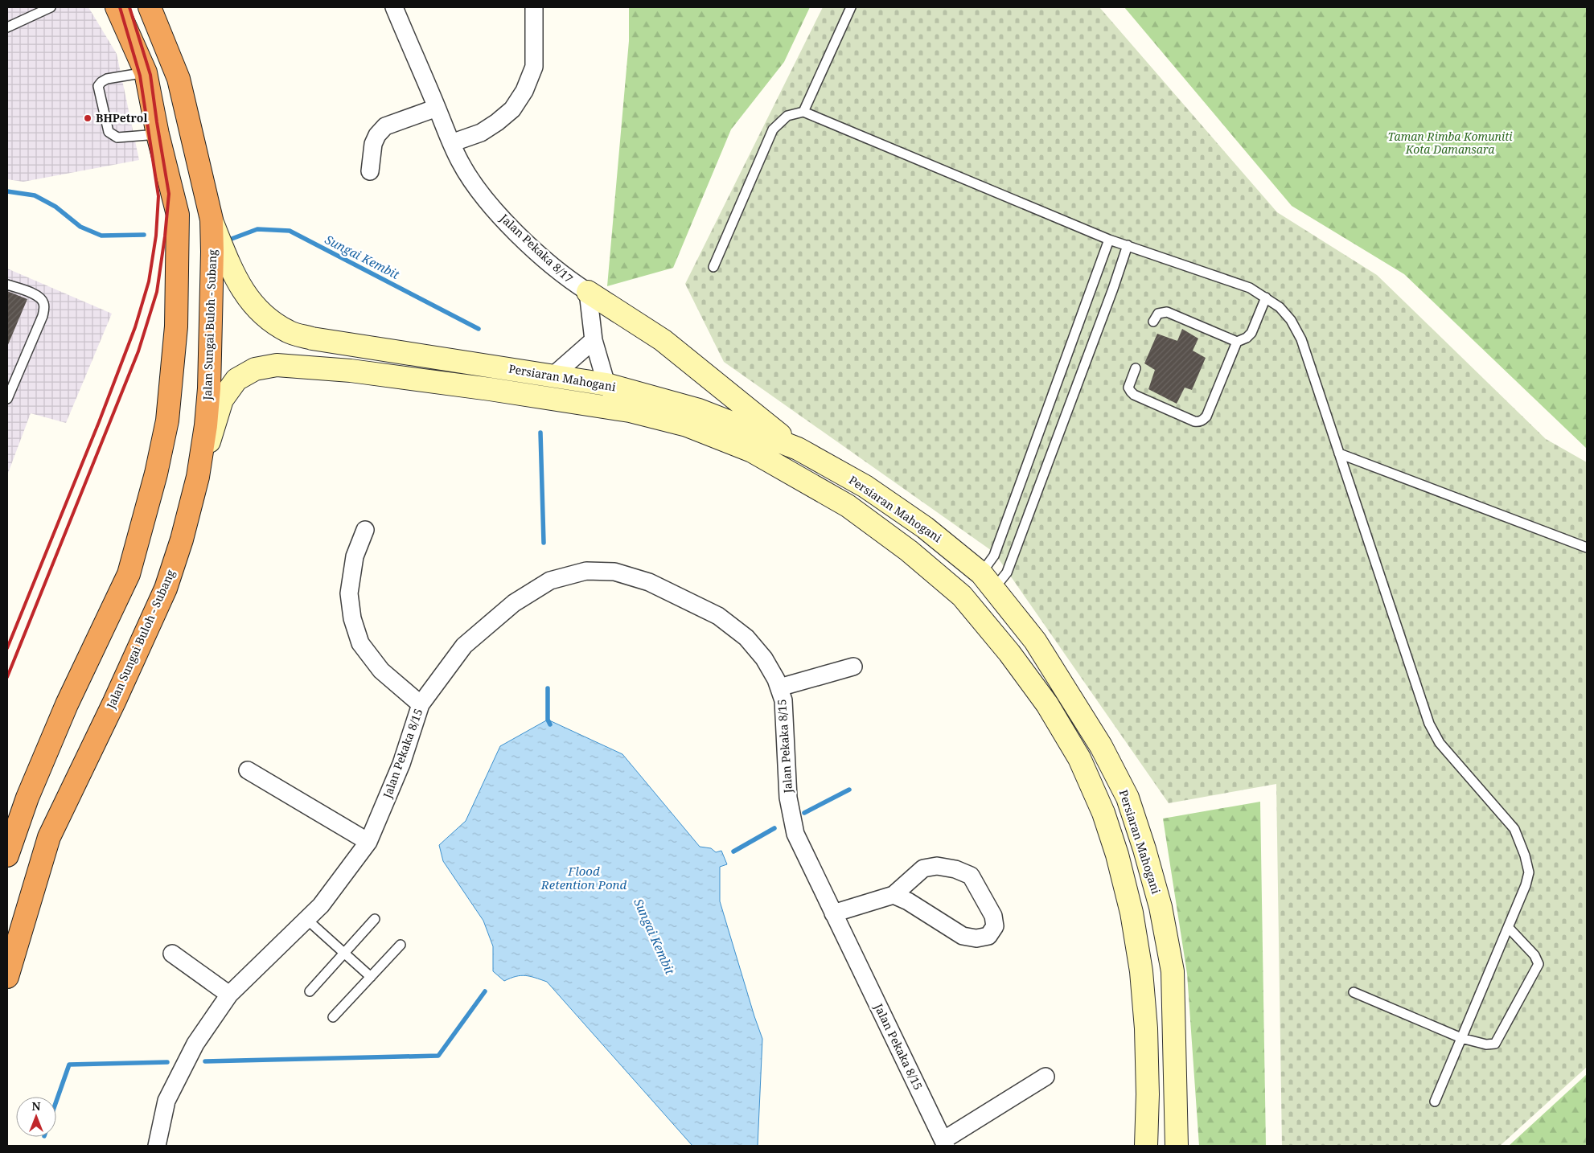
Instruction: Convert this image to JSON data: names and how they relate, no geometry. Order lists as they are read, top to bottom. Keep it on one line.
{"streets":{"highway":["Jalan Sungai Buloh - Subang"],"main road":["Persiaran Mahogani"],"street":["Jalan Pekaka 8/17","Jalan Pekaka 8/15"]},"crossings":[["Jalan Sungai Buloh - Subang","Persiaran Mahogani"]],"water":["Sungai Kembit","Flood Retention Pond"],"parks":["Taman Rimba Komuniti Kota Damansara"],"places":["BHPetrol"],"north":"top"}
